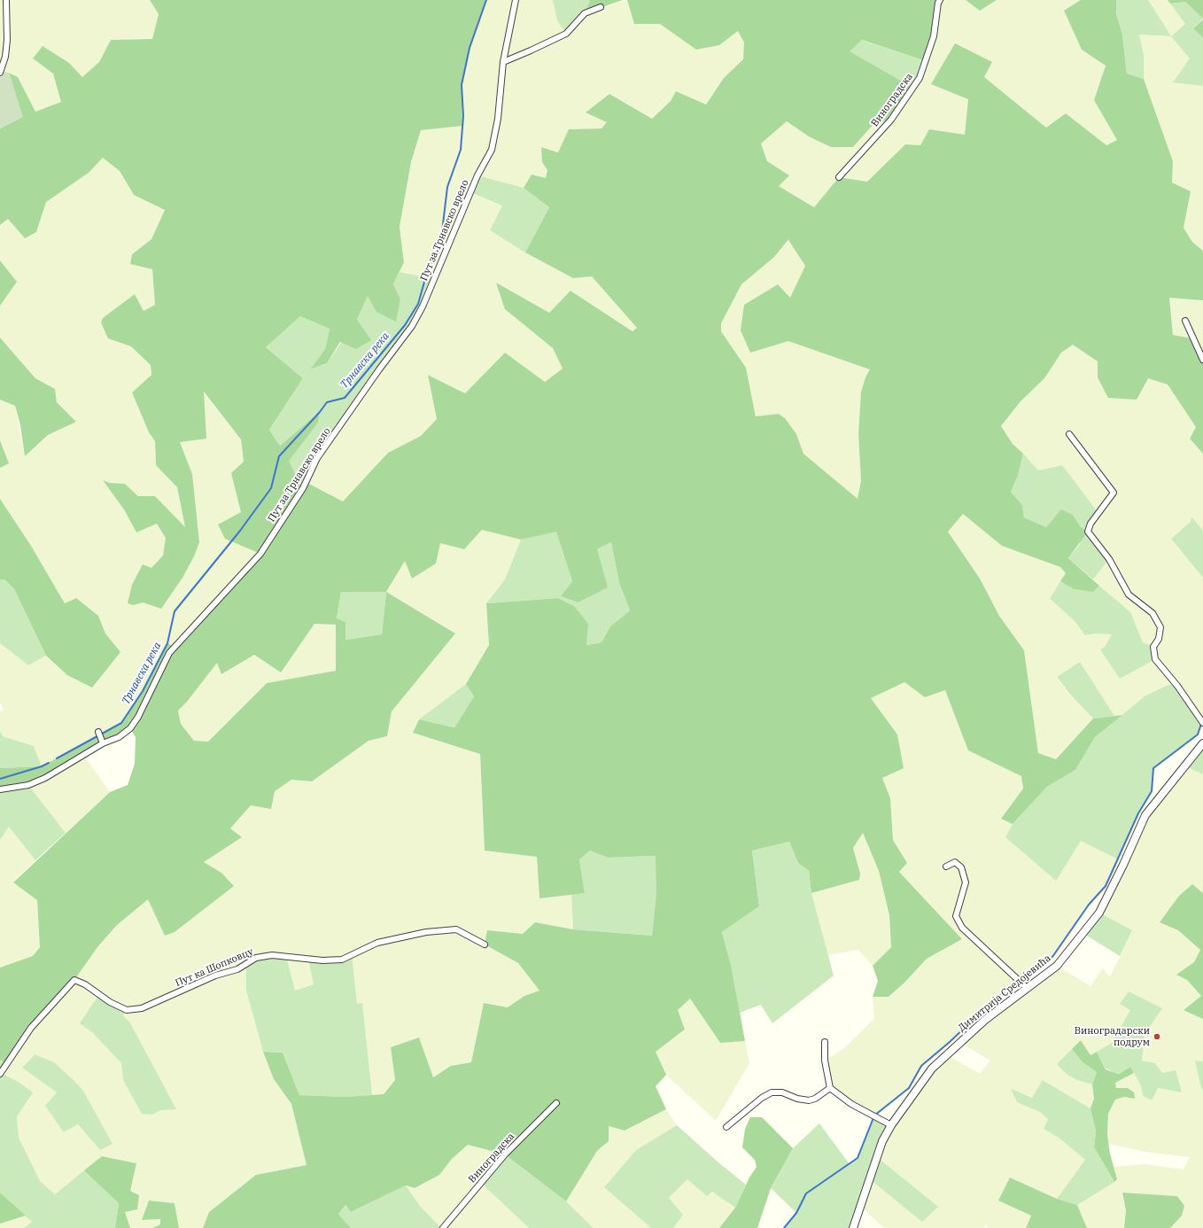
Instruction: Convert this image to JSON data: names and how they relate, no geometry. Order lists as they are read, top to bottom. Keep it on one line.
{"streets":{"street":["Виноградска","Пут за Трнавско врело","Пут ка Шопковцу","Димитрија Средојевића"]},"water":["Трнавска река"],"places":["Виноградарски подрум"]}
